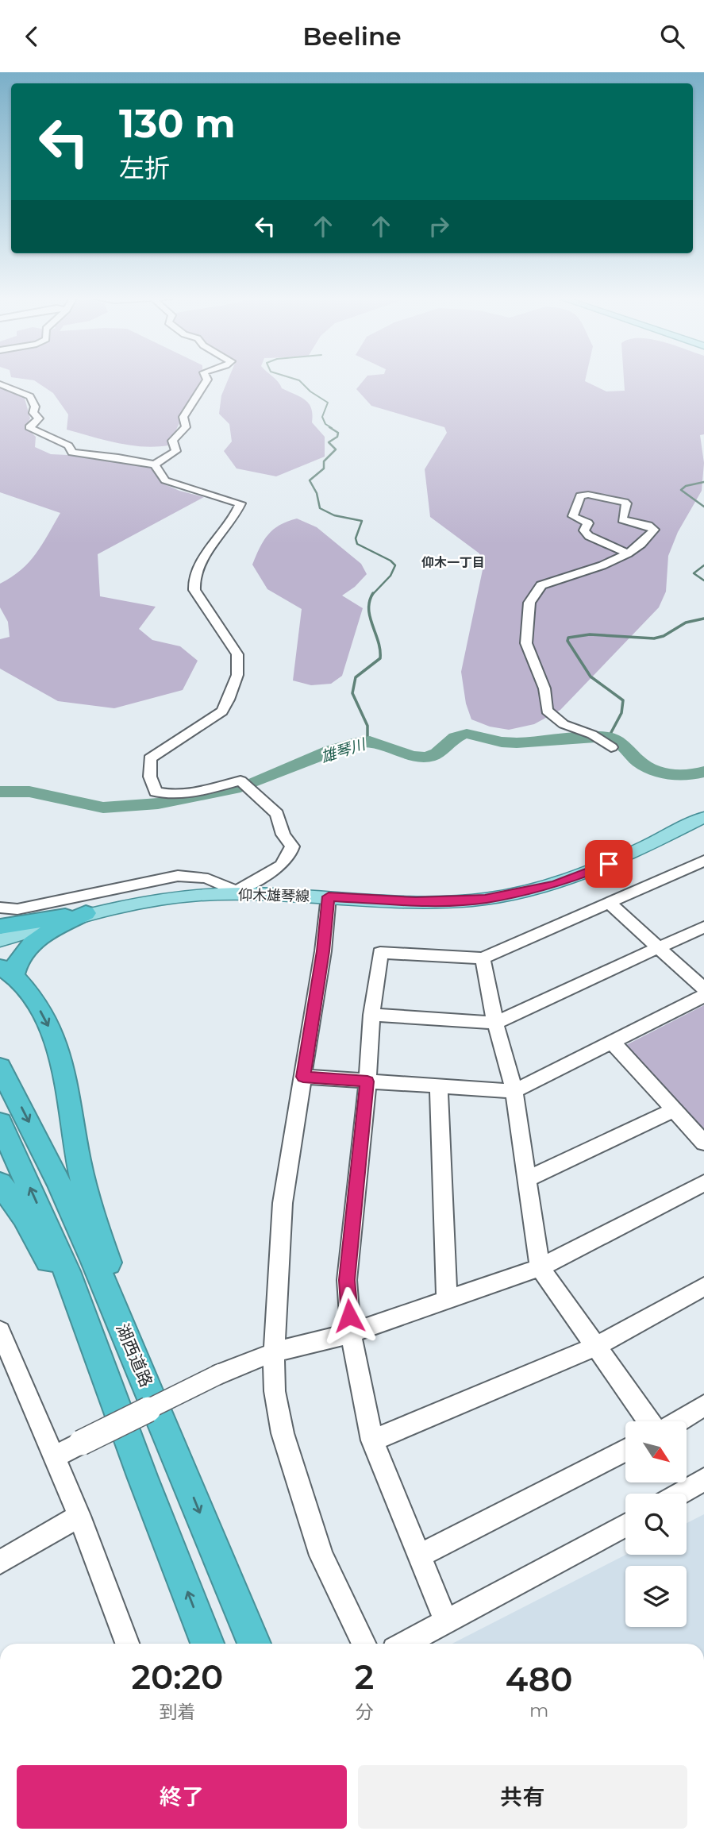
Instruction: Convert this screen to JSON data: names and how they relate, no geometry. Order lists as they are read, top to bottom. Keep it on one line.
{"streets":{"highway":["湖西道路"],"main road":["仰木雄琴線"]},"districts":["仰木一丁目"],"water":["雄琴川"],"north":"bottom right","page":{"header":"Beeline","turn":["130 m","左折"],"eta":["20:20","到着","2","分","480","m"],"buttons":["終了","共有"]}}
